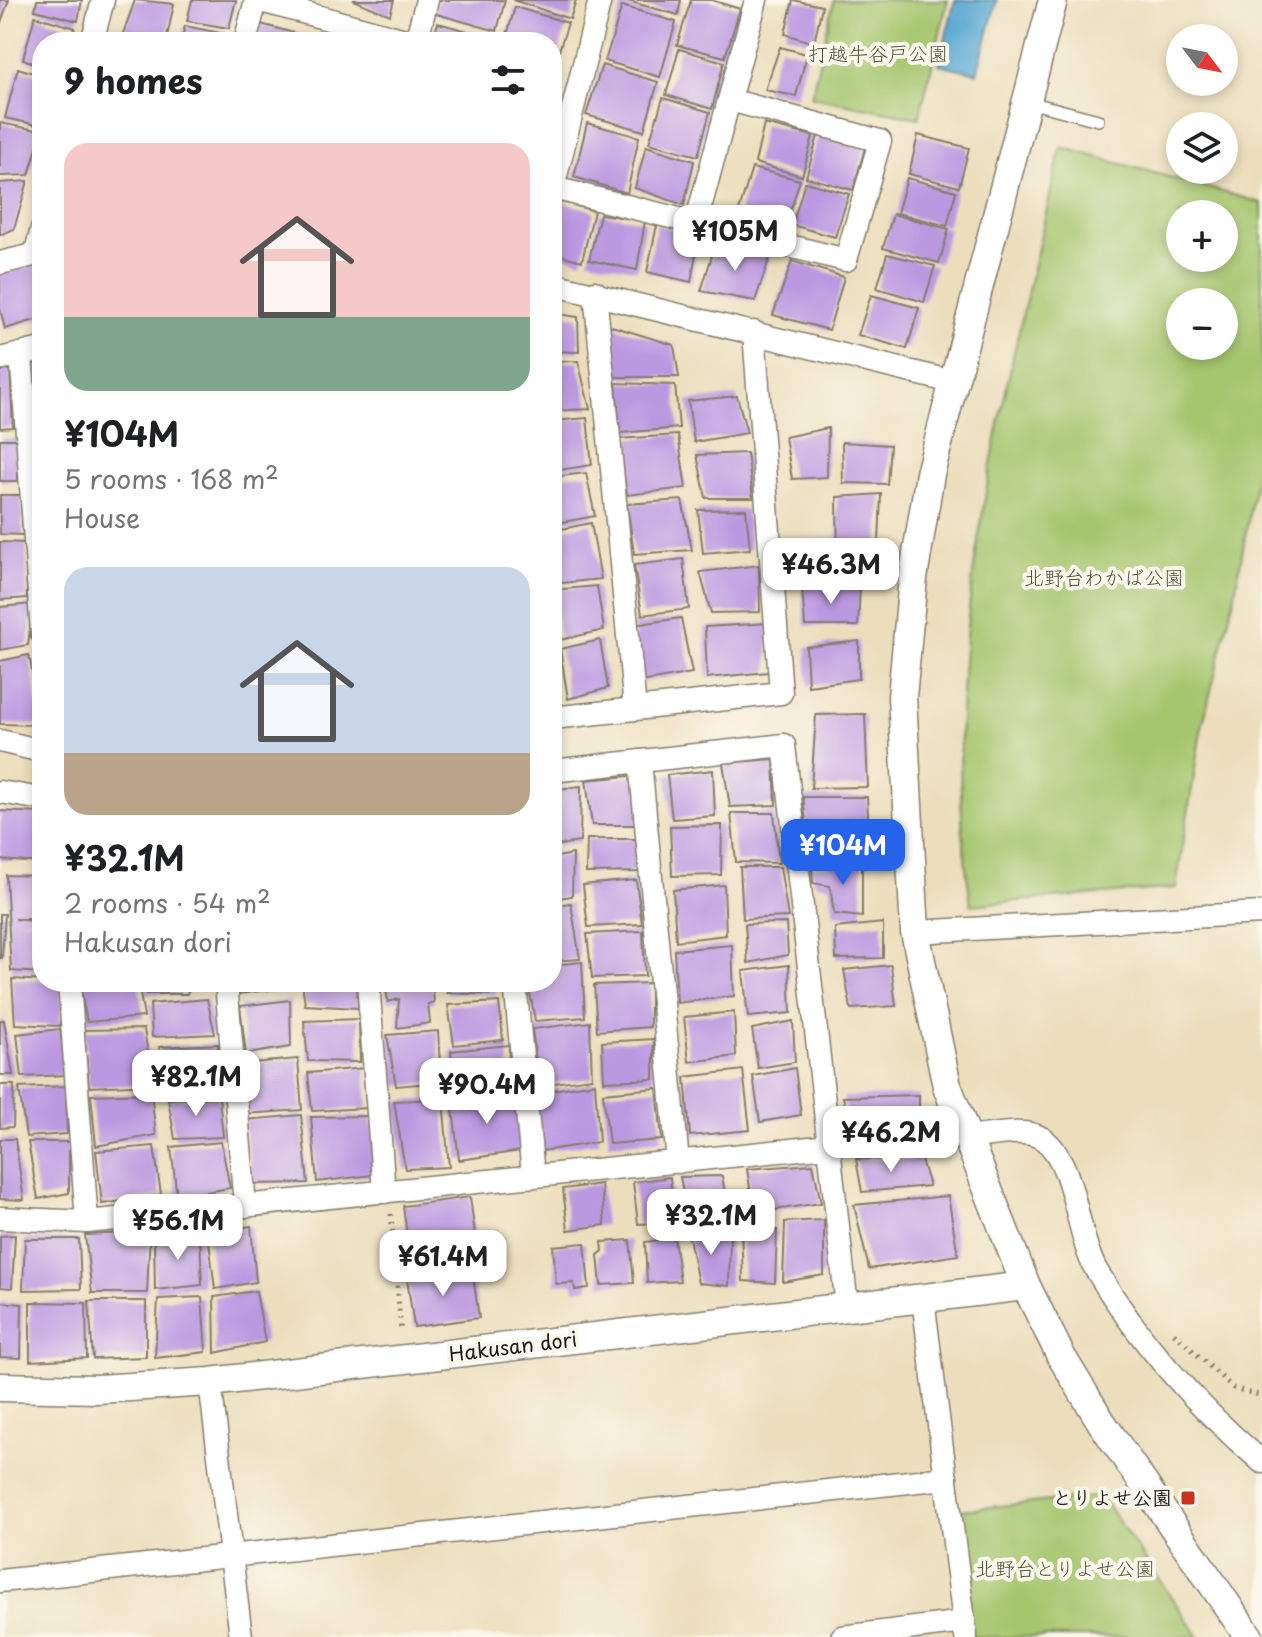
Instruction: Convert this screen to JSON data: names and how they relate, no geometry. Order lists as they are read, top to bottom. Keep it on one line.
{"streets":{"street":["Hakusan dori"]},"parks":["打越牛谷戸公園","北野台わかば公園","北野台とりよせ公園"],"places":{"transit":["とりよせ公園"]},"north":"bottom right","page":{"map_buttons":["+","−"],"heading":"9 homes","list":[{"name":"¥104M","note":"5 rooms · 168 m² · House"},{"name":"¥32.1M","note":"2 rooms · 54 m² · Hakusan dori"}],"price":["¥105M","¥46.3M","¥104M","¥82.1M","¥90.4M","¥46.2M","¥32.1M","¥56.1M","¥61.4M"]}}
